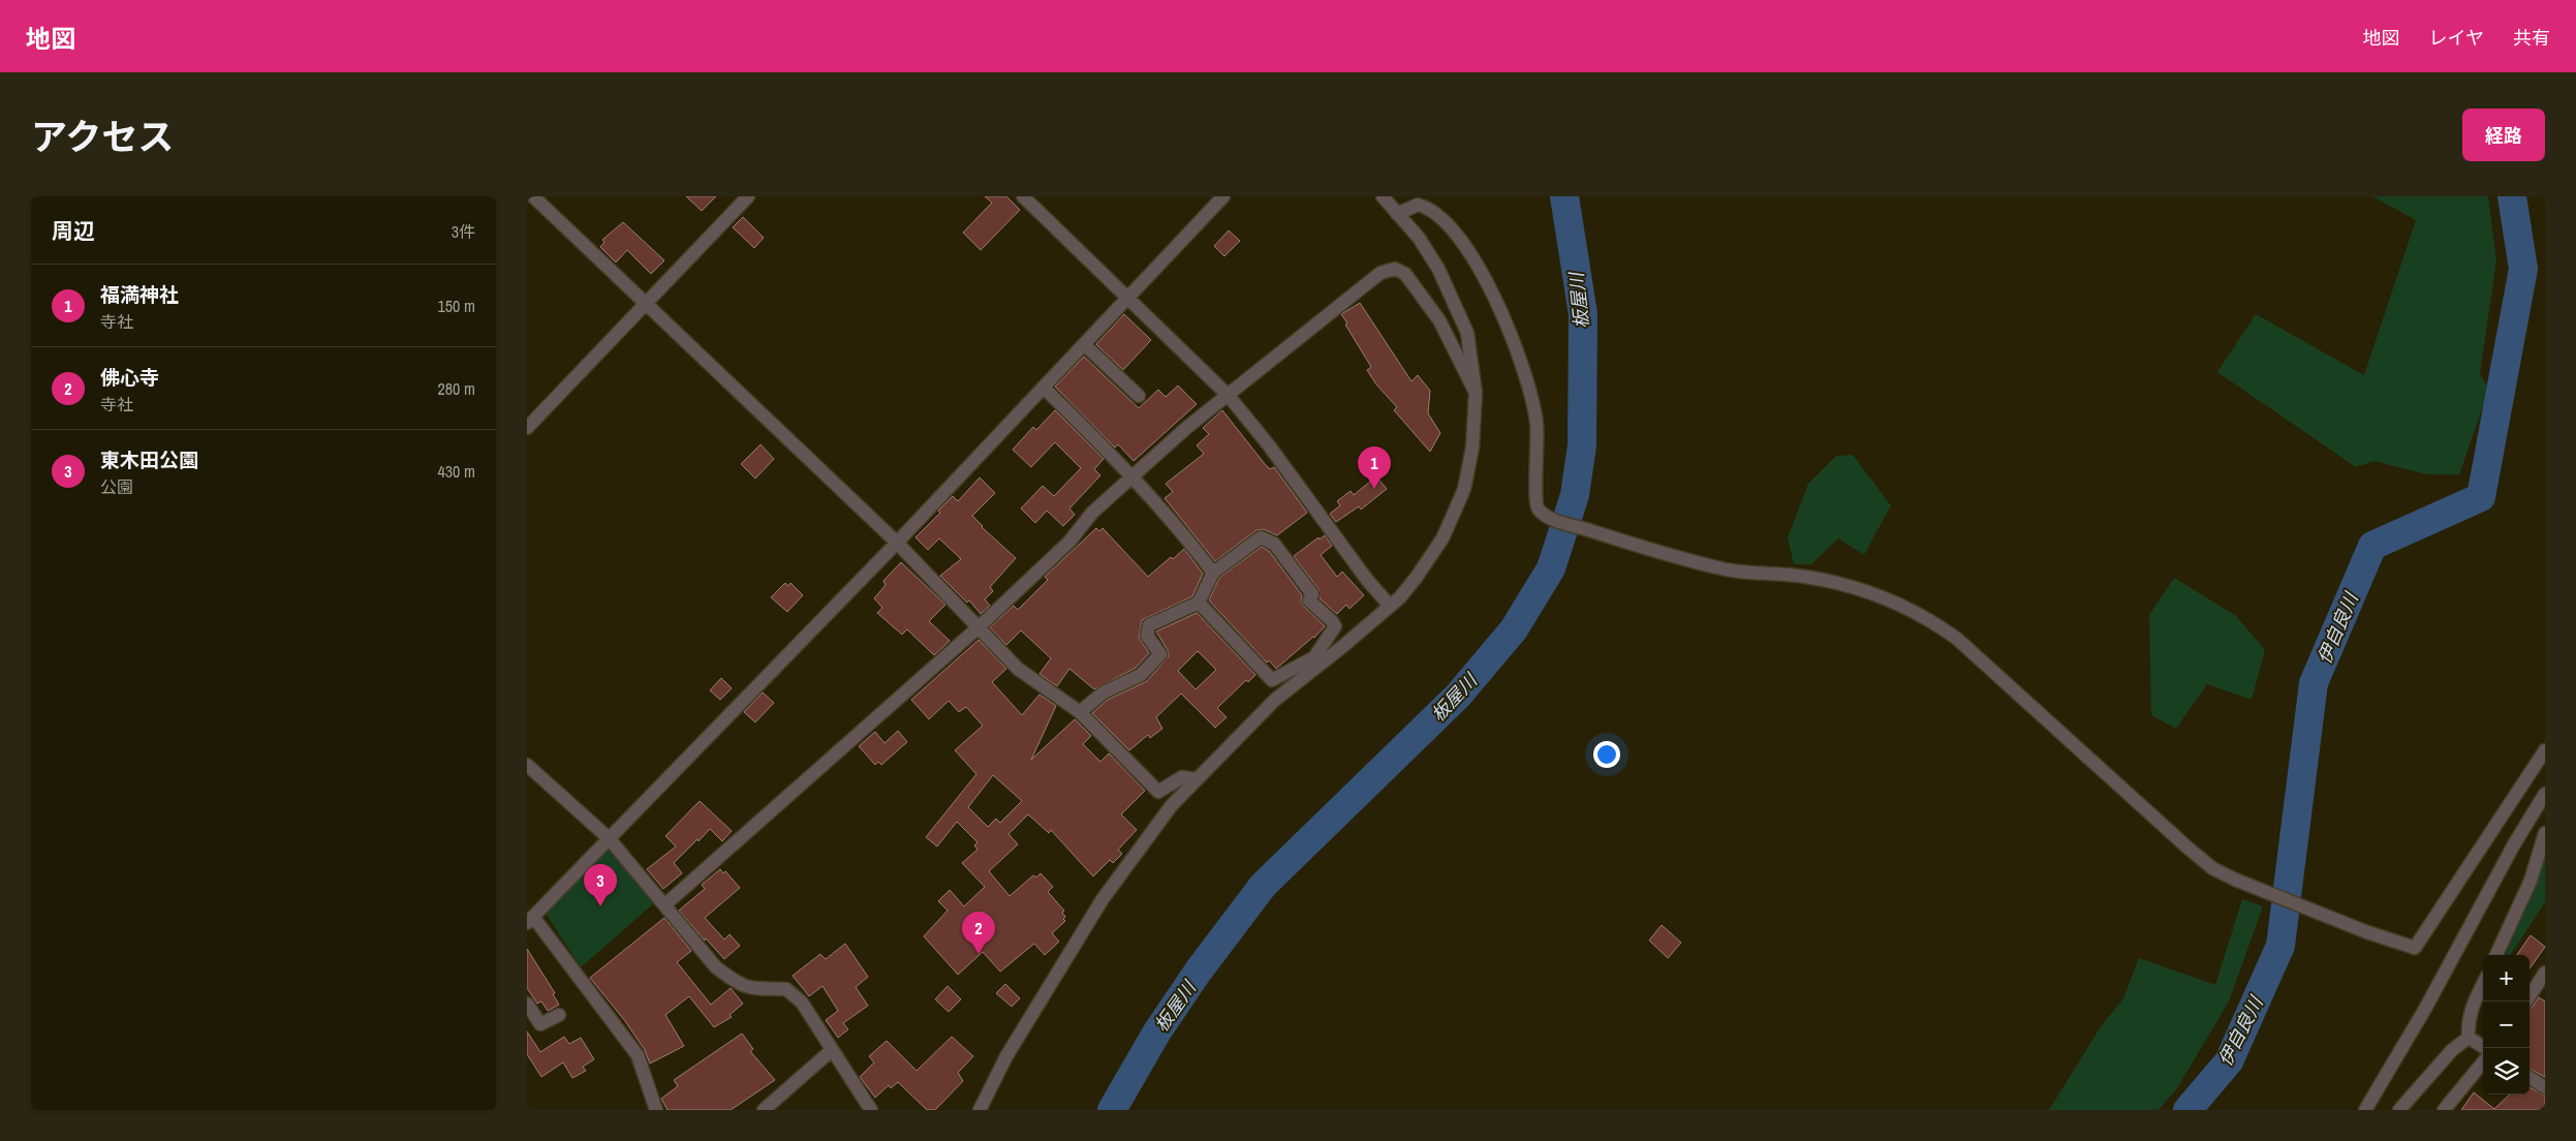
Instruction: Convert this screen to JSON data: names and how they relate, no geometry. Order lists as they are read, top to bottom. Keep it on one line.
{"water":["板屋川","伊自良川"],"page":{"header":"地図","nav":["地図","レイヤ","共有"],"title":"アクセス","buttons":"経路","heading":["周辺","3件"],"list":[{"mark":"1","name":"福満神社","note":"寺社","value":"150 m"},{"mark":"2","name":"佛心寺","note":"寺社","value":"280 m"},{"mark":"3","name":"東木田公園","note":"公園","value":"430 m"}],"pins":["1","3","2"],"map_buttons":["+","−"]}}
